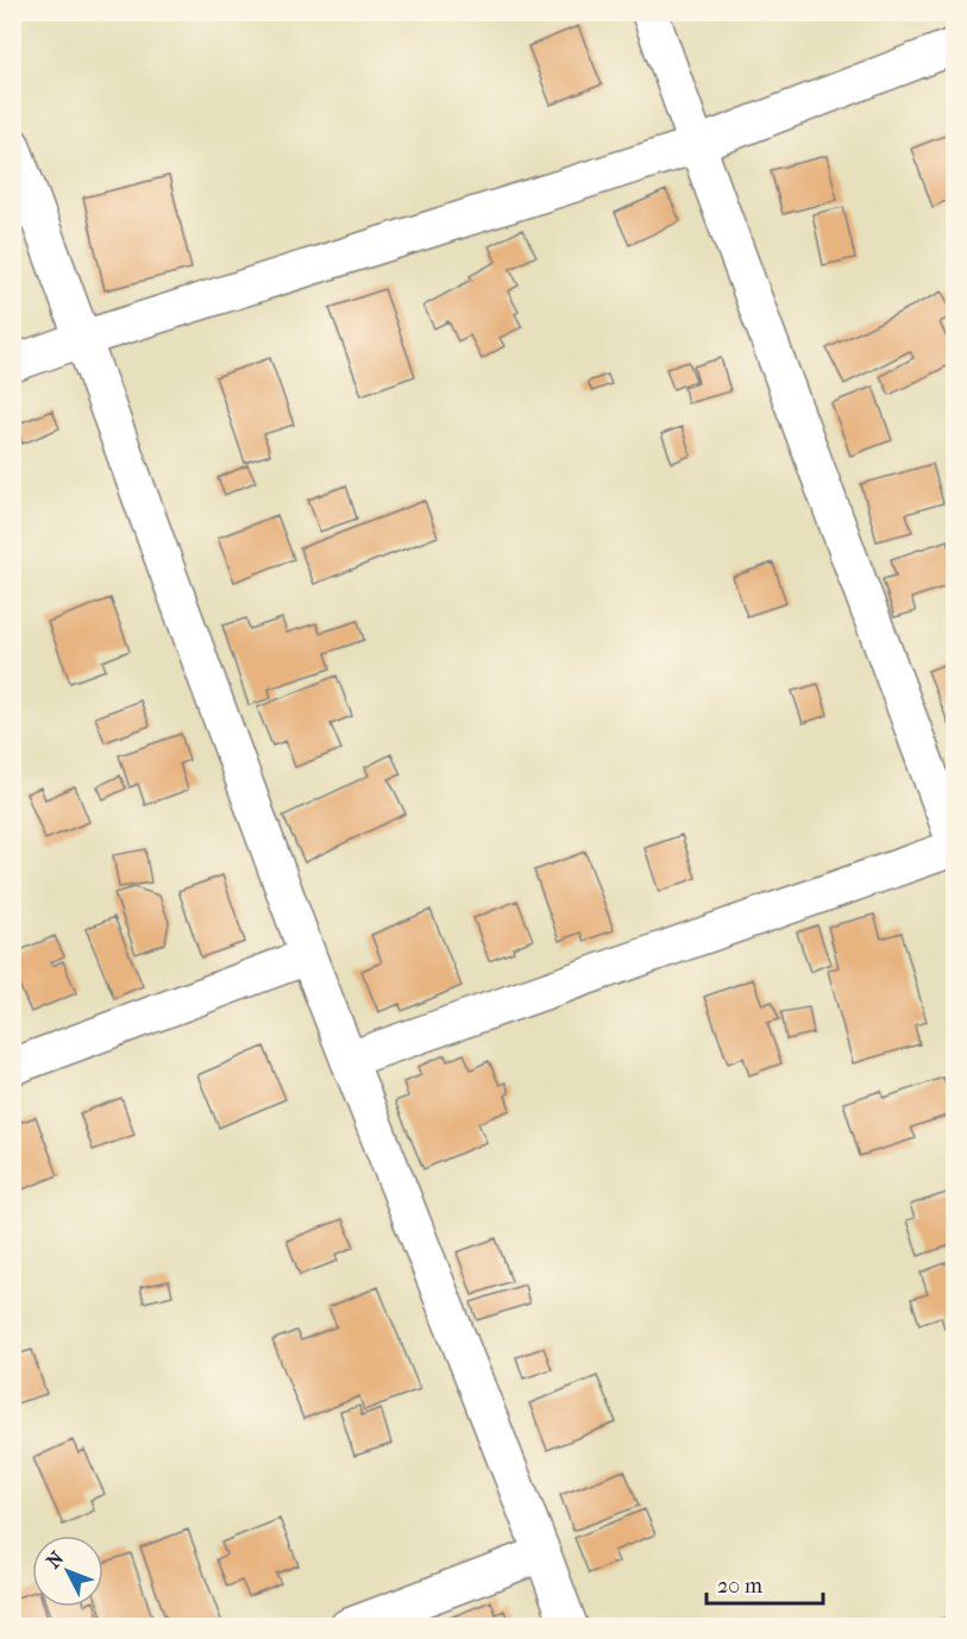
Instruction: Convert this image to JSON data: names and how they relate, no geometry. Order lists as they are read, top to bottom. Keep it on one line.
{"scale_bar":"20 m","north":"top left"}
